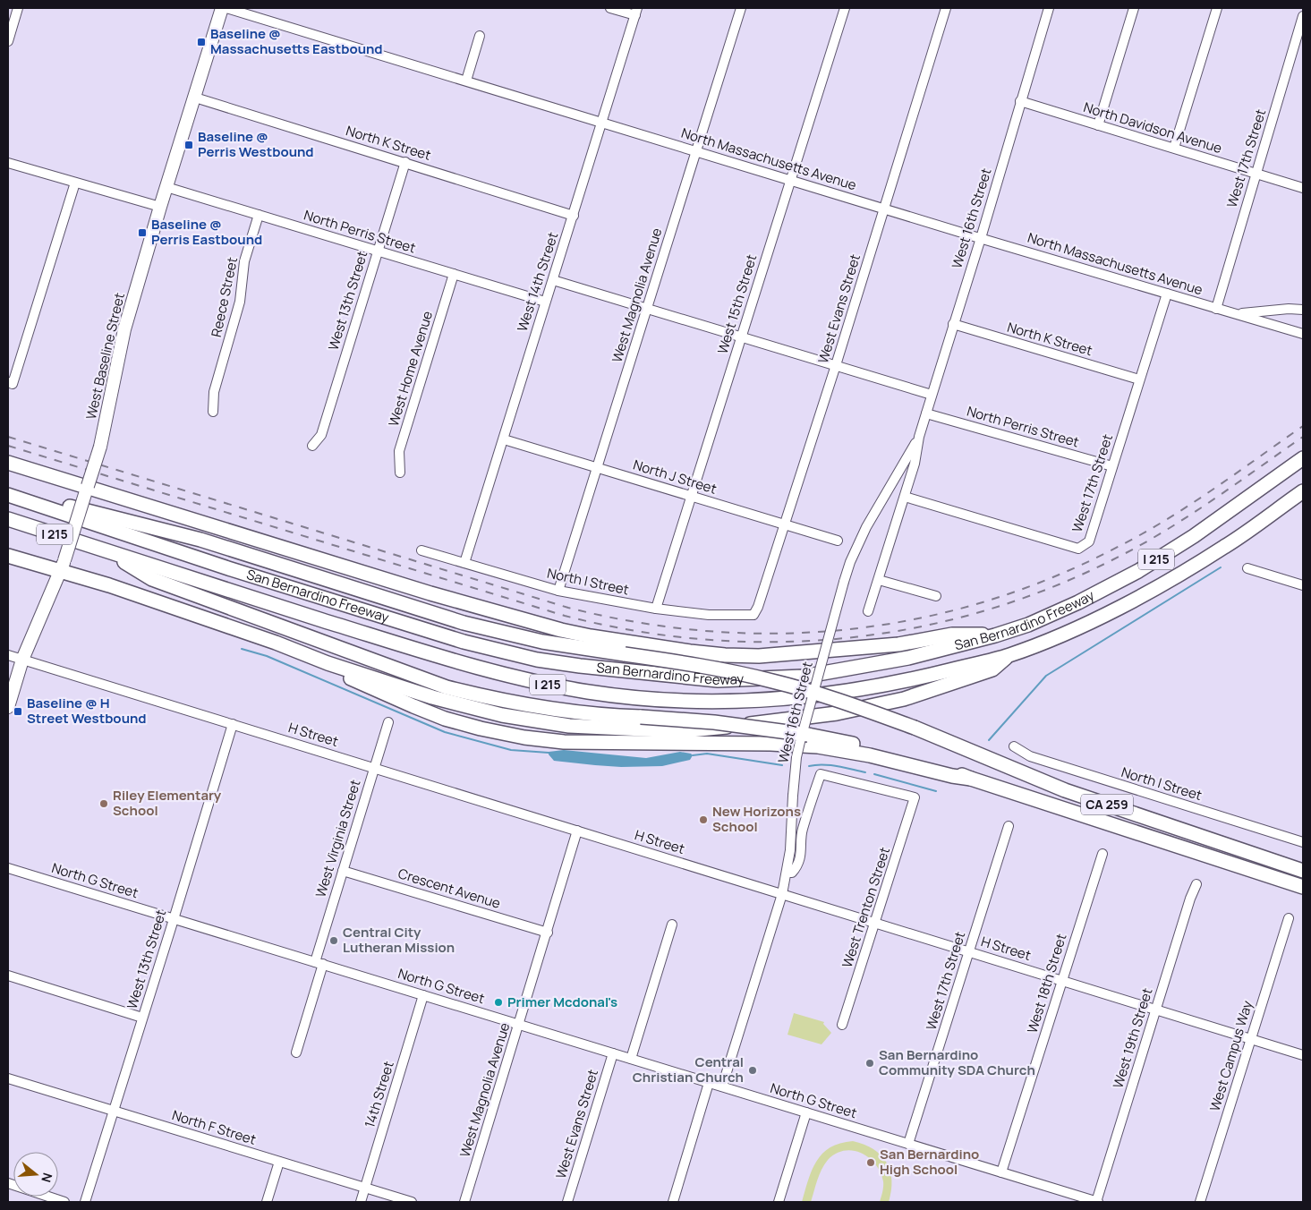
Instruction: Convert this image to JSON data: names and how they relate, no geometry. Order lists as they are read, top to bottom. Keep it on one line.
{"streets":{"highway":["I 215","San Bernardino Freeway","CA 259"],"main road":["West Baseline Street"],"street":["North Davidson Avenue","North K Street","West 17th Street","North Massachusetts Avenue","West 16th Street","North Perris Street","West 14th Street","West Magnolia Avenue","Reece Street","West 13th Street","West 15th Street","West Evans Street","West Home Avenue","North J Street","North I Street","H Street","West Virginia Street","North G Street","Crescent Avenue","West Trenton Street","West 18th Street","West 19th Street","West Campus Way","14th Street","North F Street"]},"crossings":[["North Davidson Avenue","West 17th Street"],["North Davidson Avenue","West 16th Street"],["North K Street","West 17th Street"],["North K Street","West 16th Street"],["North K Street","West 14th Street"],["North K Street","West 13th Street"],["North K Street","West Baseline Street"],["West 17th Street","North Massachusetts Avenue"],["West 17th Street","West 16th Street"],["West 17th Street","North Perris Street"],["West 17th Street","H Street"],["West 17th Street","North G Street"],["North Massachusetts Avenue","West 16th Street"],["North Massachusetts Avenue","West 14th Street"],["North Massachusetts Avenue","West Magnolia Avenue"],["North Massachusetts Avenue","West 15th Street"],["North Massachusetts Avenue","West Evans Street"],["West 16th Street","North Perris Street"],["West 16th Street","H Street"],["West 16th Street","North G Street"],["West 16th Street","West Trenton Street"],["North Perris Street","West 14th Street"],["North Perris Street","Reece Street"],["North Perris Street","West 13th Street"],["North Perris Street","West Baseline Street"],["North Perris Street","West Home Avenue"],["West 14th Street","North J Street"],["West 14th Street","North I Street"],["West Magnolia Avenue","North J Street"],["West Magnolia Avenue","North I Street"],["West Magnolia Avenue","H Street"],["West Magnolia Avenue","North G Street"],["West Magnolia Avenue","Crescent Avenue"],["West 13th Street","H Street"],["West 13th Street","North G Street"],["West 13th Street","North F Street"],["West 15th Street","North J Street"],["West 15th Street","North I Street"],["West Evans Street","North J Street"],["West Evans Street","North I Street"],["West Evans Street","North G Street"],["West Baseline Street","H Street"],["H Street","West Virginia Street"],["H Street","West Trenton Street"],["H Street","West 18th Street"],["H Street","West 19th Street"],["H Street","West Campus Way"],["West Virginia Street","North G Street"],["West Virginia Street","Crescent Avenue"],["North G Street","West 18th Street"],["North G Street","West 19th Street"],["North G Street","14th Street"],["14th Street","North F Street"]],"places":{"transit":["Baseline @ Massachusetts Eastbound","Baseline @ Perris Westbound","Baseline @ Perris Eastbound","Baseline @ H Street Westbound"],"other":["Riley Elementary School","New Horizons School","Central City Lutheran Mission","Primer Mcdonal's","San Bernardino Community SDA Church","Central Christian Church","San Bernardino High School"]},"north":"right"}
